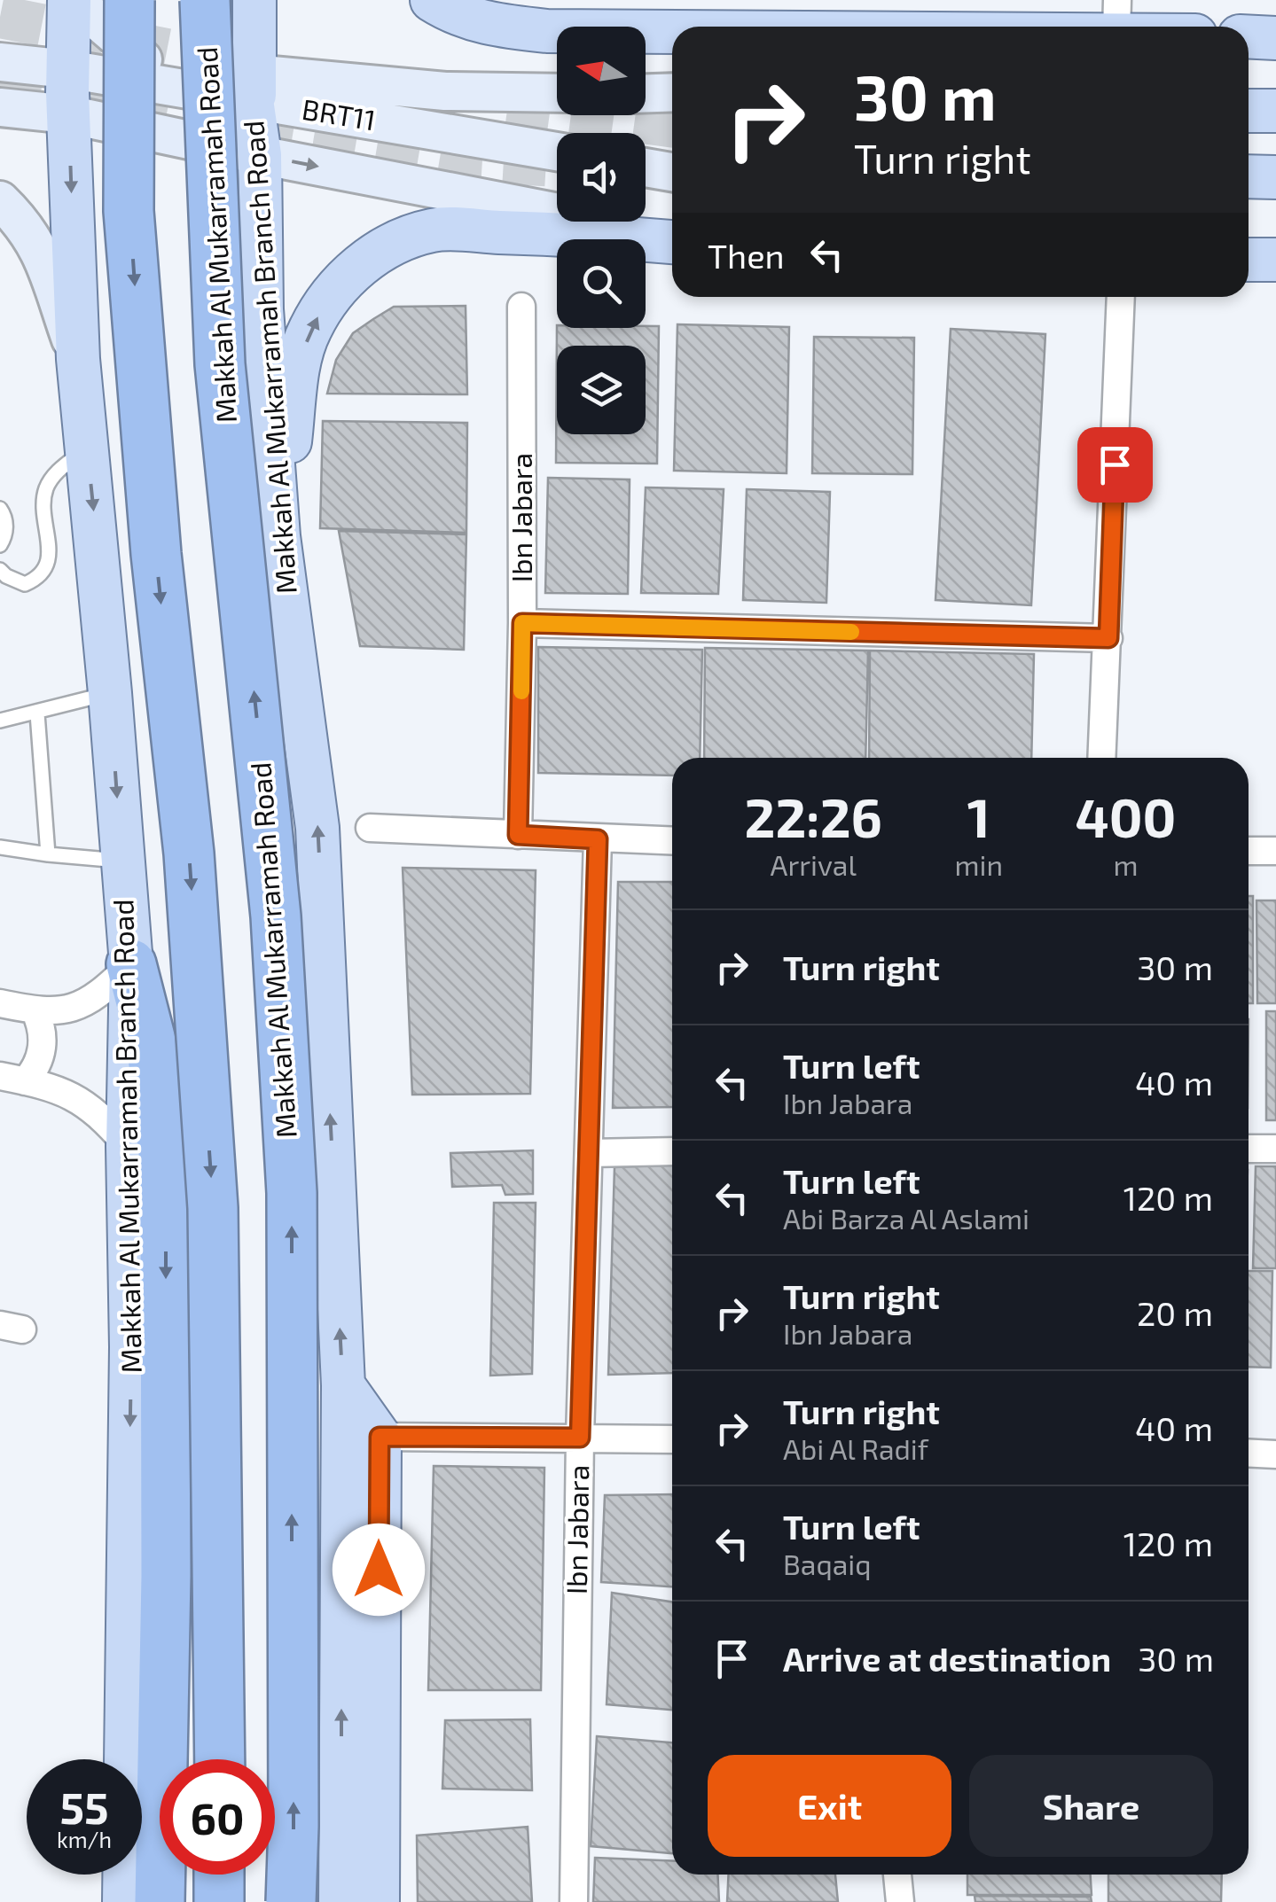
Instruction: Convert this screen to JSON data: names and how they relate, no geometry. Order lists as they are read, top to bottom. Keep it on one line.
{"streets":{"highway":["Makkah Al Mukarramah Road"],"main road":["BRT11","Makkah Al Mukarramah Branch Road"],"street":["Ibn Jabara"]},"crossings":[["BRT11","Makkah Al Mukarramah Branch Road"]],"north":"left","page":{"turn":["30 m","Turn right"],"then":"Then","eta":["22:26","Arrival","1","min","400","m"],"list":[{"name":"Turn right","value":"30 m"},{"name":"Turn left","note":"Ibn Jabara","value":"40 m"},{"name":"Turn left","note":"Abi Barza Al Aslami","value":"120 m"},{"name":"Turn right","note":"Ibn Jabara","value":"20 m"},{"name":"Turn right","note":"Abi Al Radif","value":"40 m"},{"name":"Turn left","note":"Baqaiq","value":"120 m"},{"name":"Arrive at destination","value":"30 m"}],"buttons":["Exit","Share"],"speed":"55 km/h","limit":"60"}}
